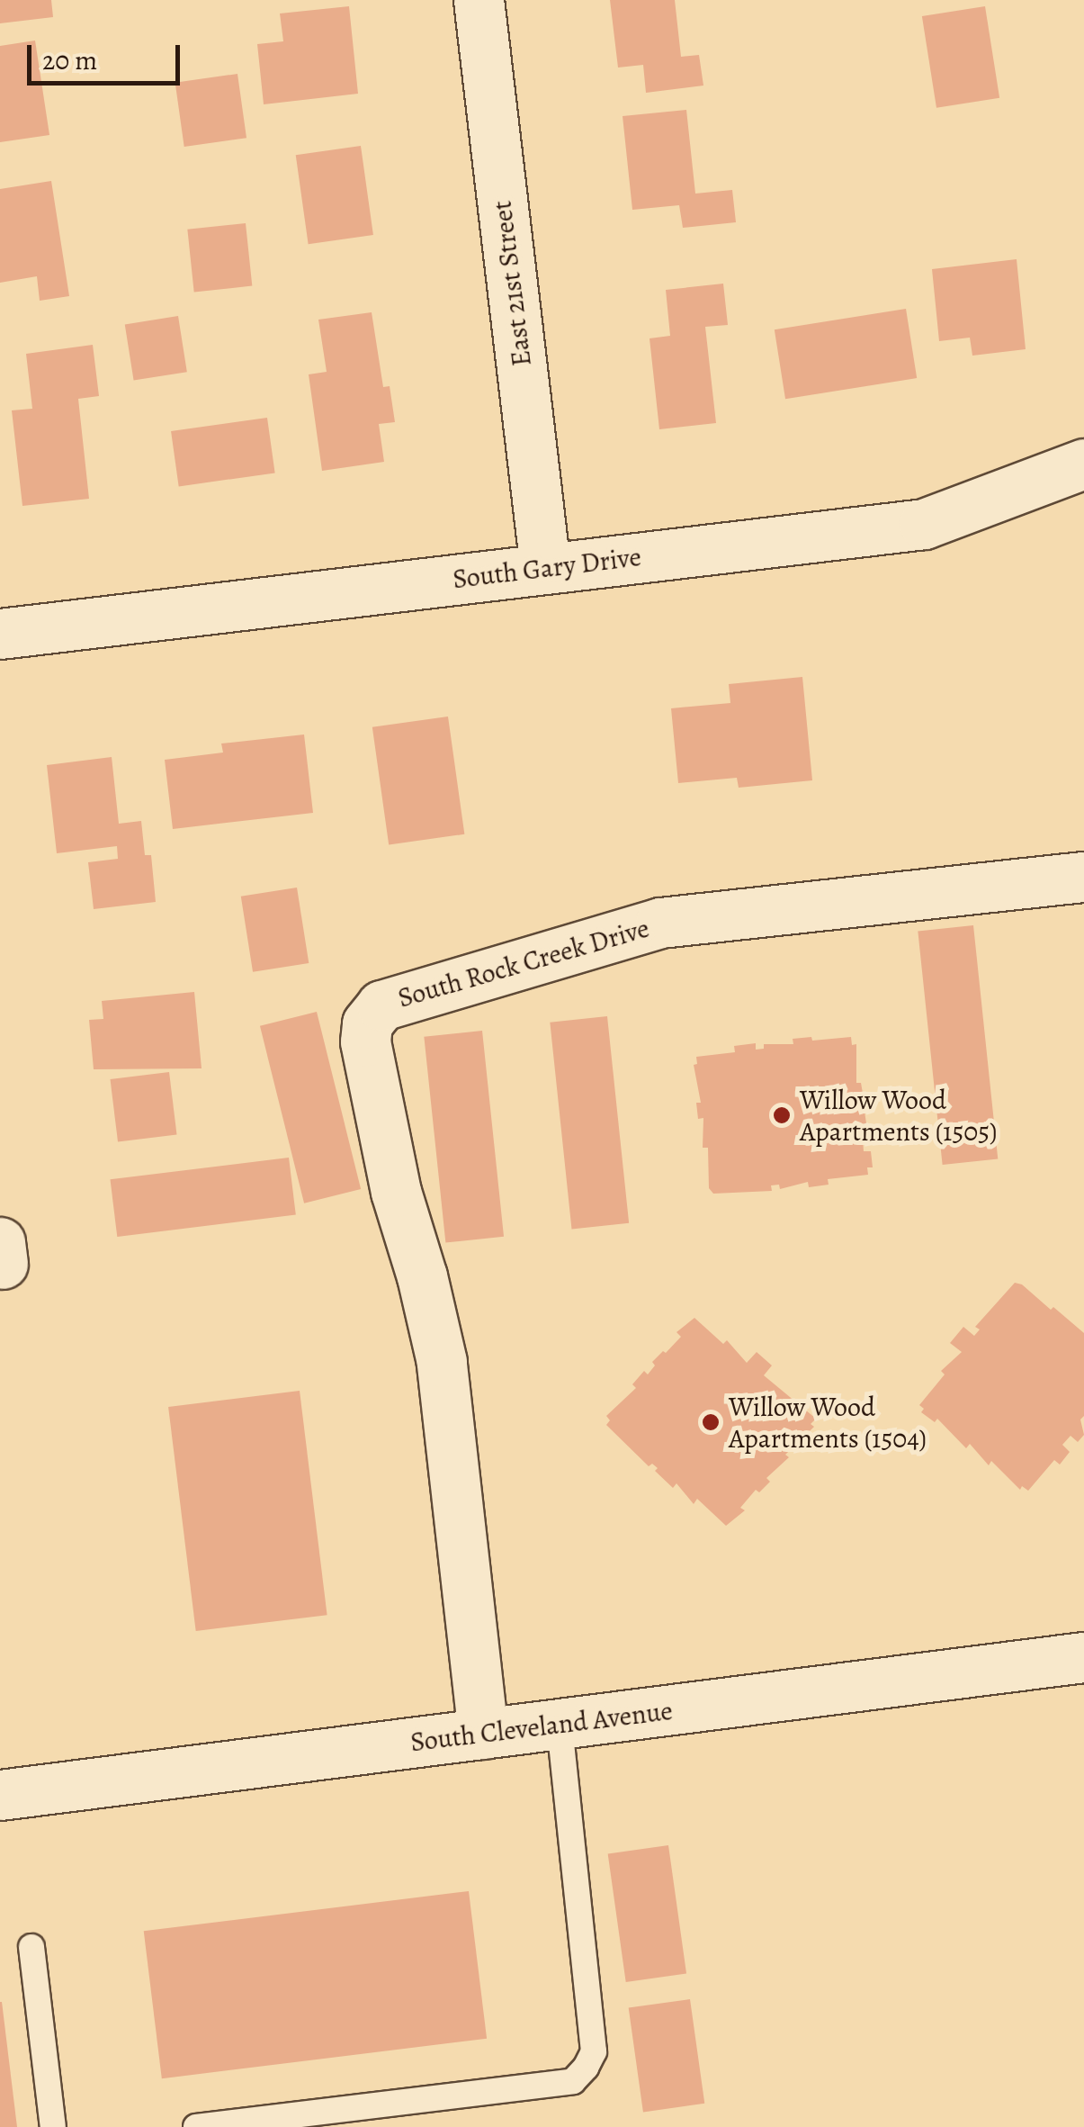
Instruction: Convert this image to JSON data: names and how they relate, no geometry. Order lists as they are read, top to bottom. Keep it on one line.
{"streets":{"street":["East 21st Street","South Gary Drive","South Rock Creek Drive","South Cleveland Avenue"]},"crossings":[["East 21st Street","South Gary Drive"],["South Rock Creek Drive","South Cleveland Avenue"]],"places":["Willow Wood Apartments (1505)","Willow Wood Apartments (1504)"],"scale_bar":"20 m"}
